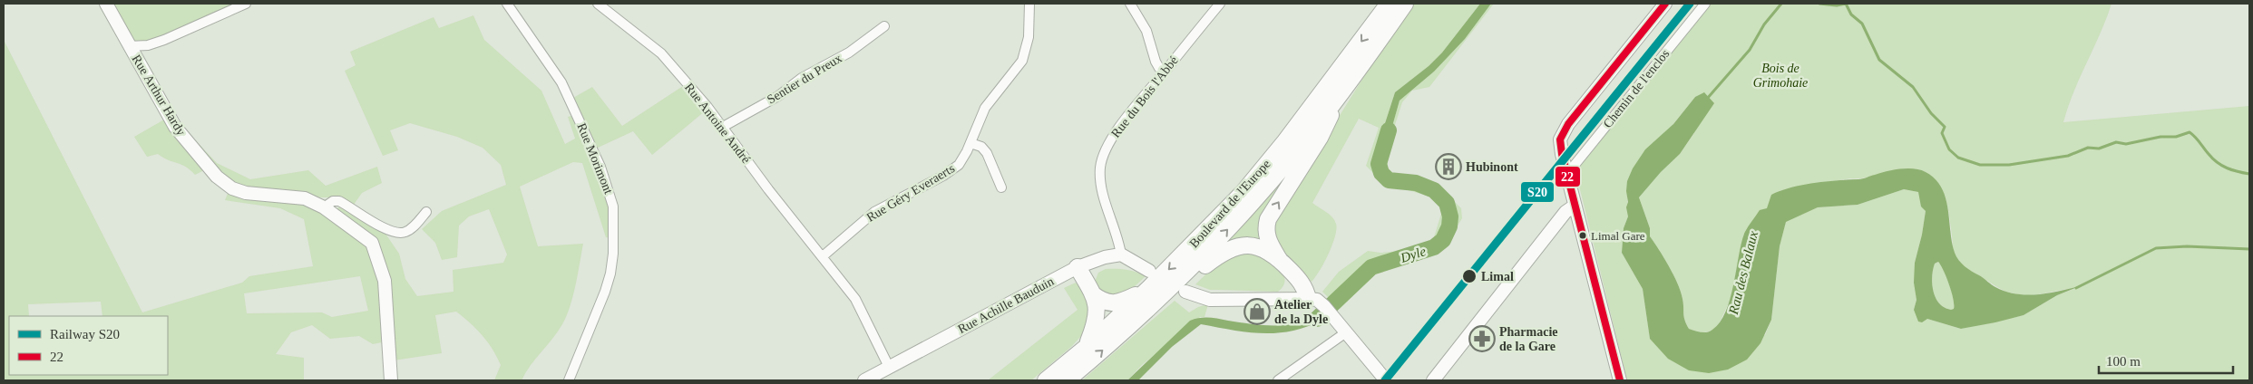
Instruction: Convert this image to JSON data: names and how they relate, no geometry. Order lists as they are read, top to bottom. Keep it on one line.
{"streets":{"highway":["Boulevard de l'Europe"],"street":["Sentier du Preux","Chemin de l'enclos","Rue Arthur Hardy","Rue du Bois l'Abbé","Rue Antoine André","Rue Morimont","Rue Géry Everaerts","Rue Achille Bauduin"]},"crossings":[["Sentier du Preux","Rue Antoine André"],["Rue du Bois l'Abbé","Rue Achille Bauduin"],["Rue Antoine André","Rue Géry Everaerts"]],"water":["Dyle","Rau des Balaux"],"parks":["Bois de Grimohaie"],"places":{"building":["Hubinont"],"other":["Limal Gare","Limal"],"shop":["Atelier de la Dyle"],"pharmacy":["Pharmacie de la Gare"]},"lines":["rail line S20","transit line 22"],"legend":["Railway S20","22"],"scale_bar":"100 m"}
